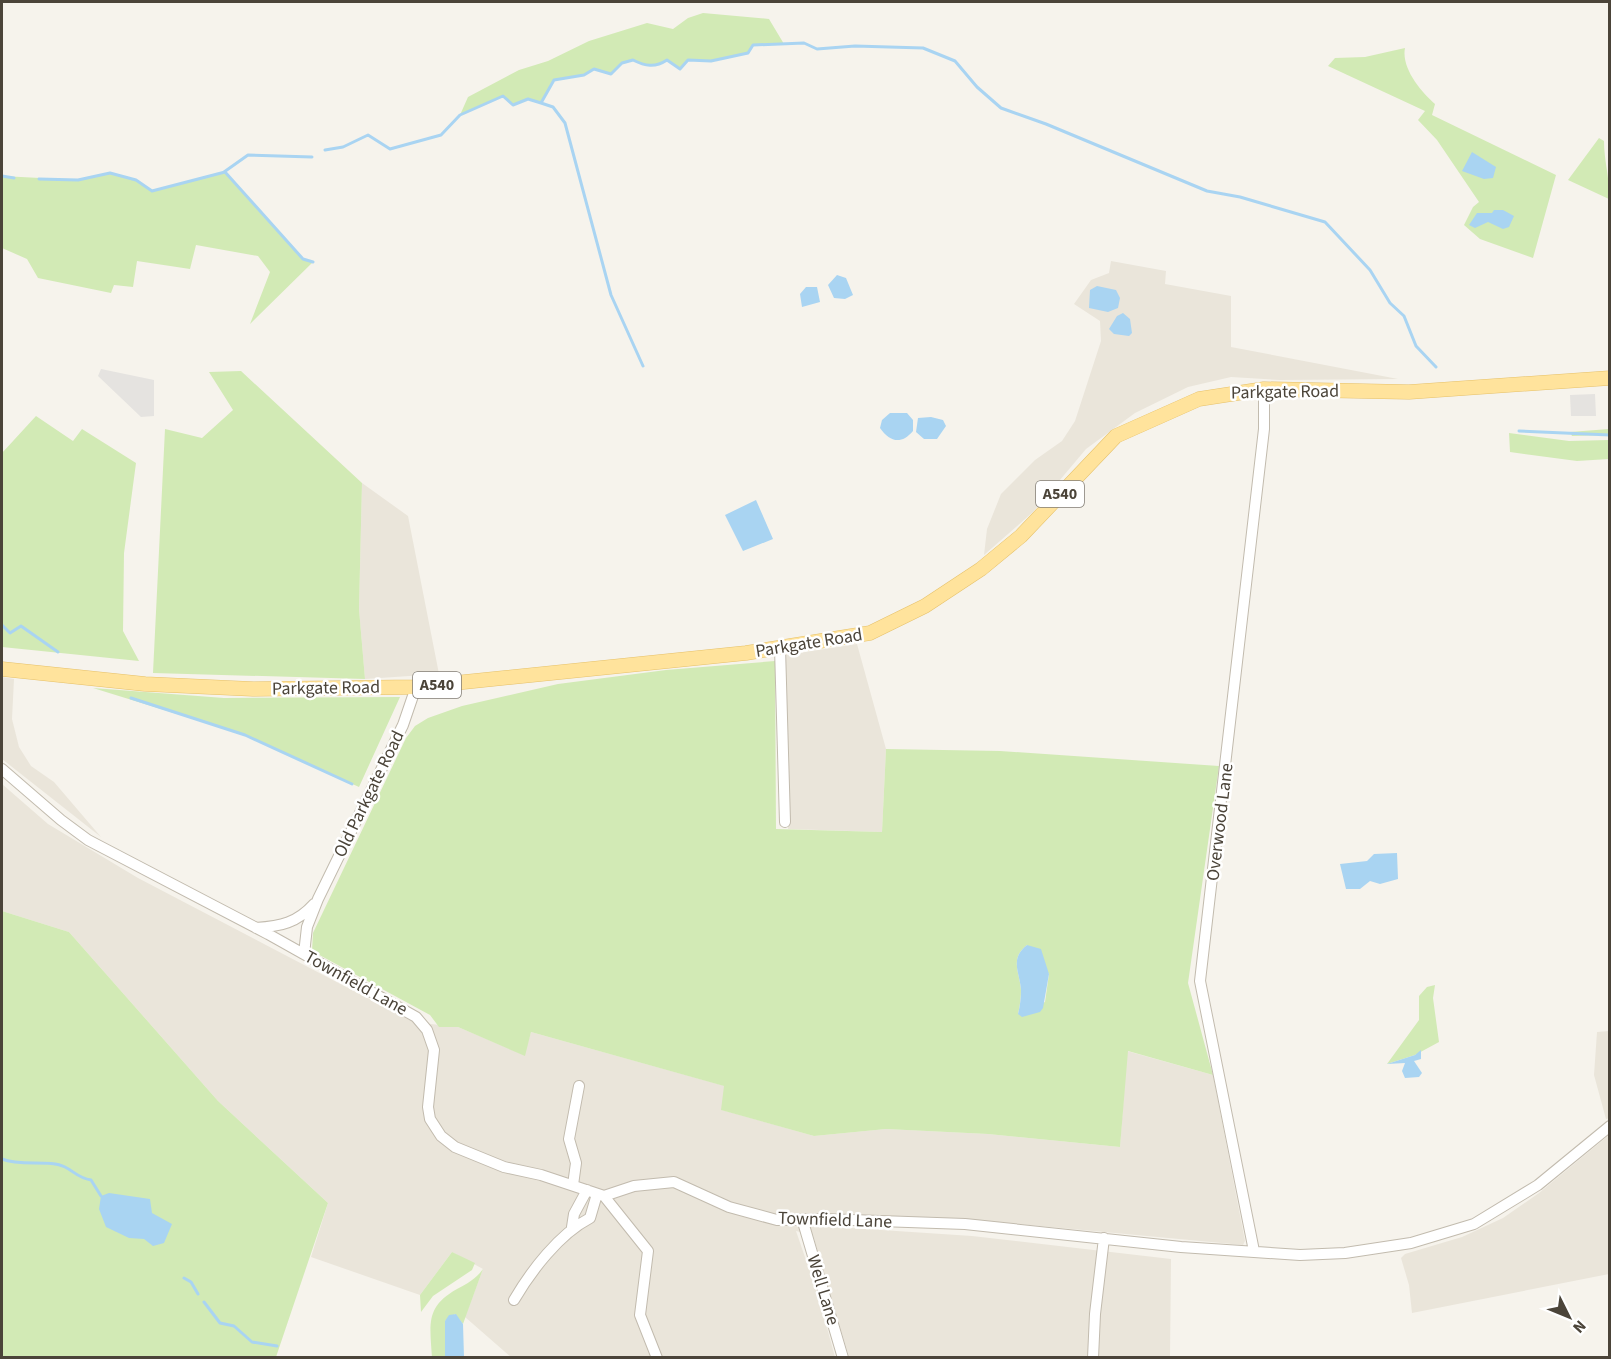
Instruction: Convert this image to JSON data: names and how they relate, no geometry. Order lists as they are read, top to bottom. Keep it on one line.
{"streets":{"main road":["Parkgate Road","A540"],"street":["Old Parkgate Road","Overwood Lane","Townfield Lane","Well Lane"]},"crossings":[["Parkgate Road","Old Parkgate Road"],["Parkgate Road","Overwood Lane"],["Old Parkgate Road","Townfield Lane"],["Overwood Lane","Townfield Lane"],["Townfield Lane","Well Lane"]],"north":"bottom right"}
